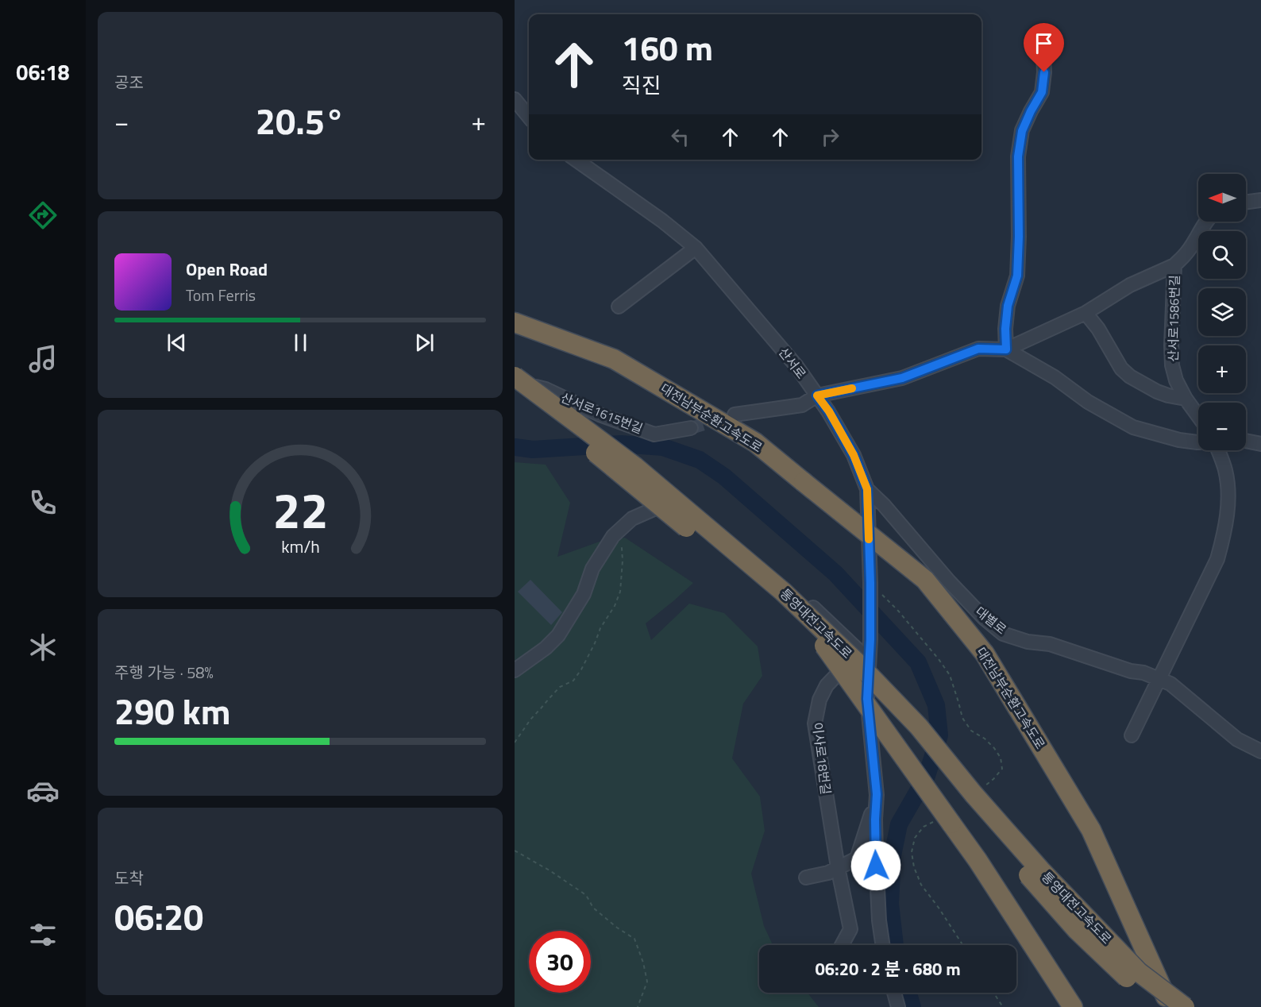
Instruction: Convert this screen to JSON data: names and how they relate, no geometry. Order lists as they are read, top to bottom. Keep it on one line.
{"streets":{"highway":["대전남부순환고속도로","통영대전고속도로"],"street":["산서로1586번길","산서로","산서로1615번길","대별로","이사로18번길"]},"crossings":[["산서로","대별로"],["산서로1615번길","통영대전고속도로"]],"north":"left","page":{"tabs":"06:18","tile":["공조",["주행 가능 · 58%","290 km"],["도착","06:20"]],"turn":["160 m","직진"],"heat":["−","20.5°","+"],"map_buttons":["+","−"],"song":["Open Road","Tom Ferris"],"limit":"30","trip":"06:20 · 2 분 · 680 m","gauge":["22","km/h"]}}
